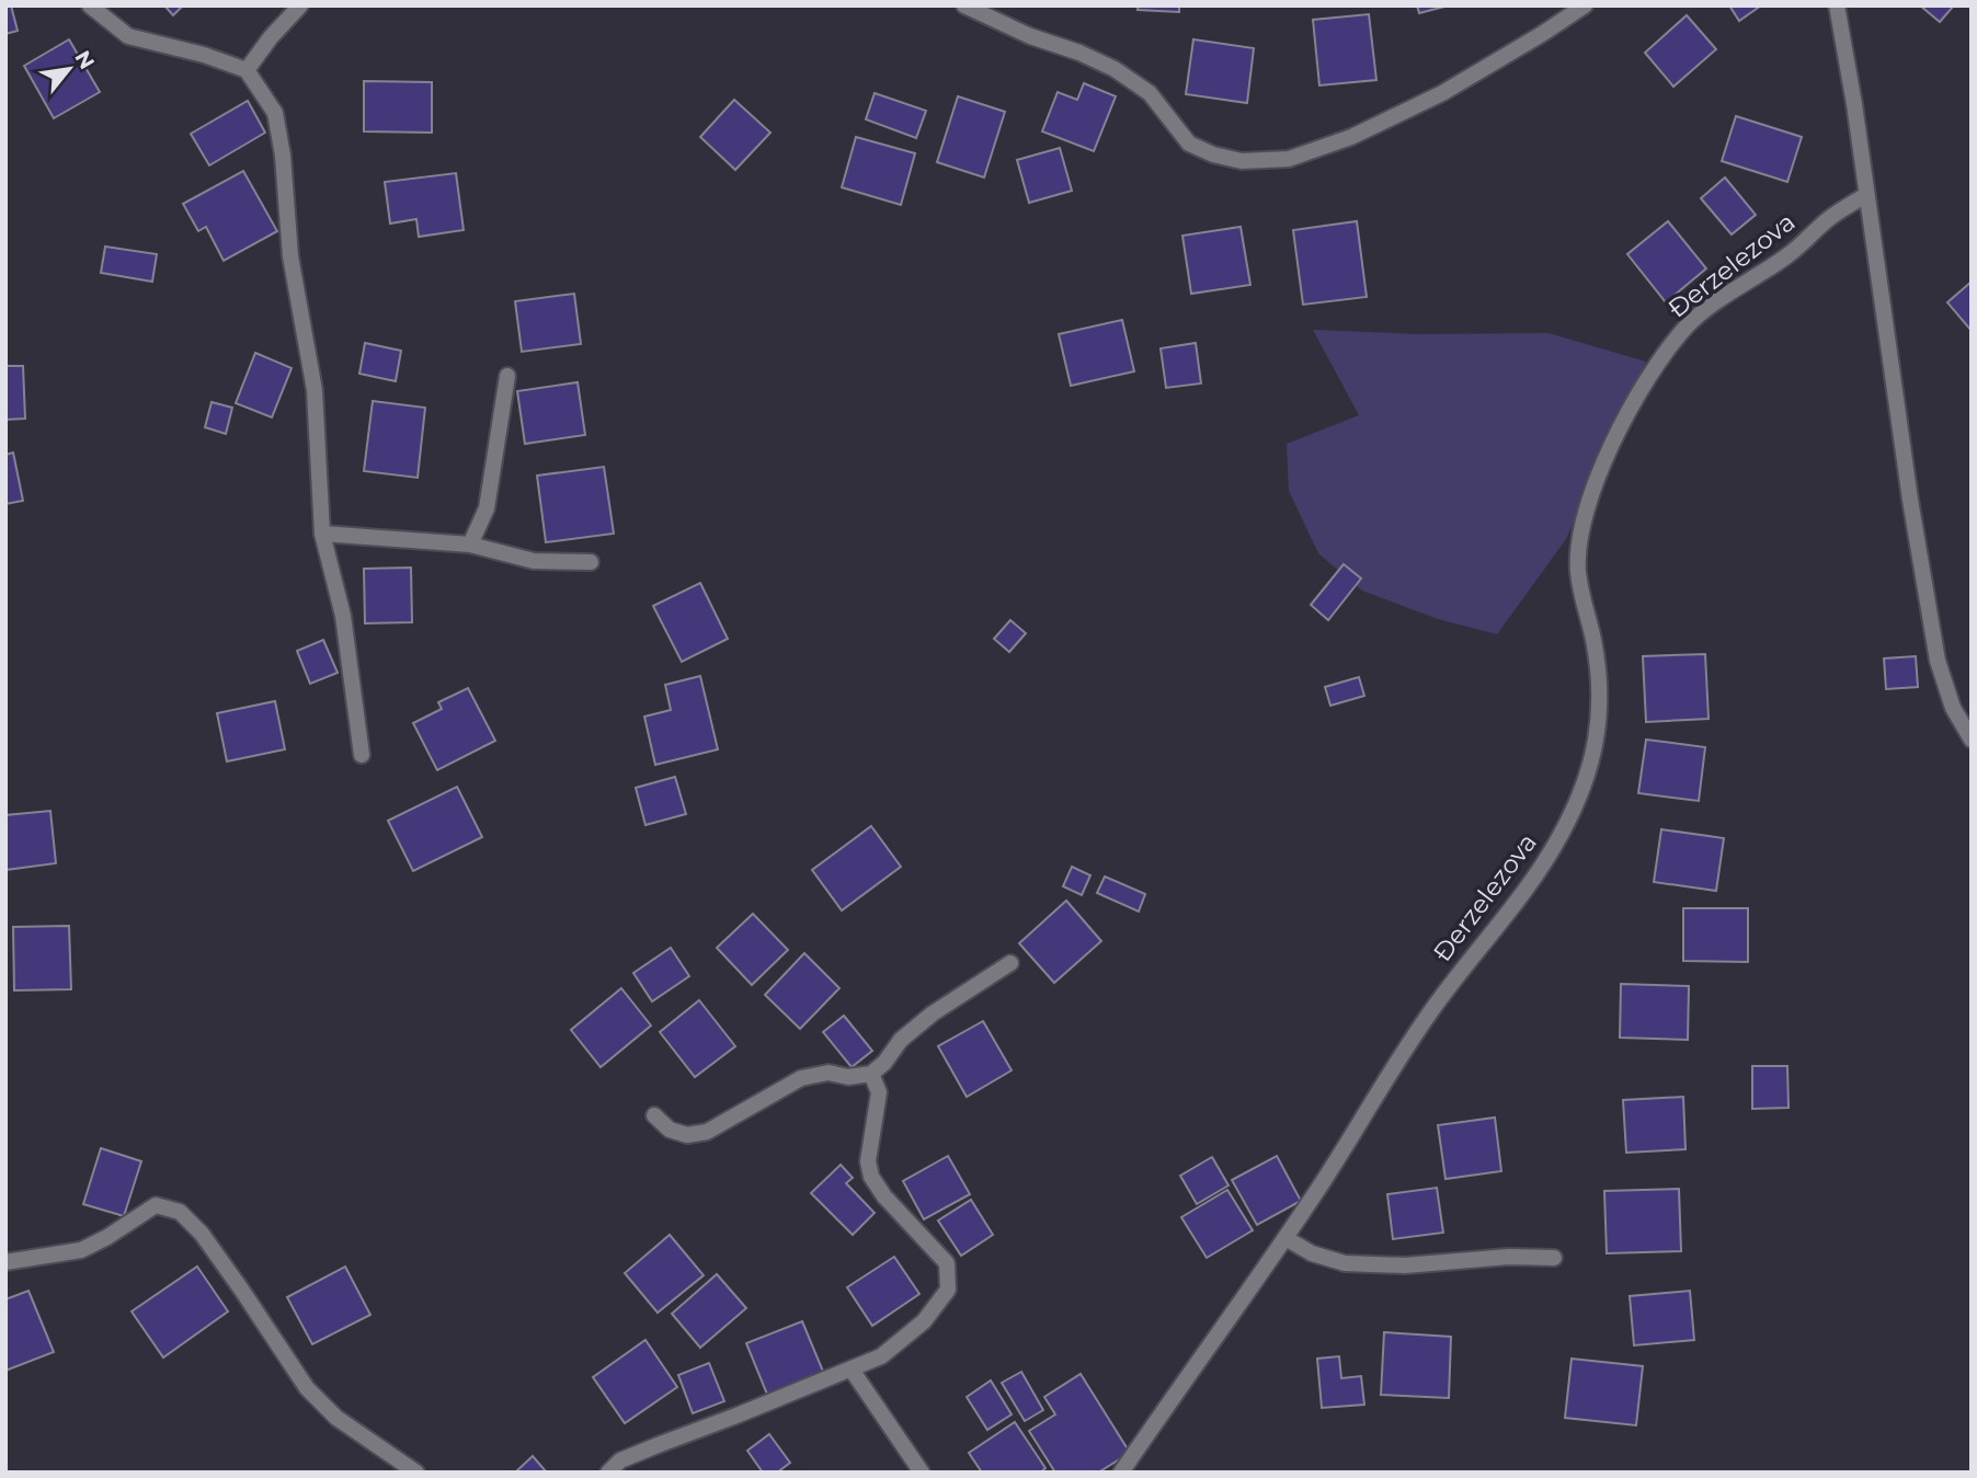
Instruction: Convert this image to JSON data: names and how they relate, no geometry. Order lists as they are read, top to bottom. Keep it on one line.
{"streets":{"street":["Đerzelezova"]},"north":"top right"}
